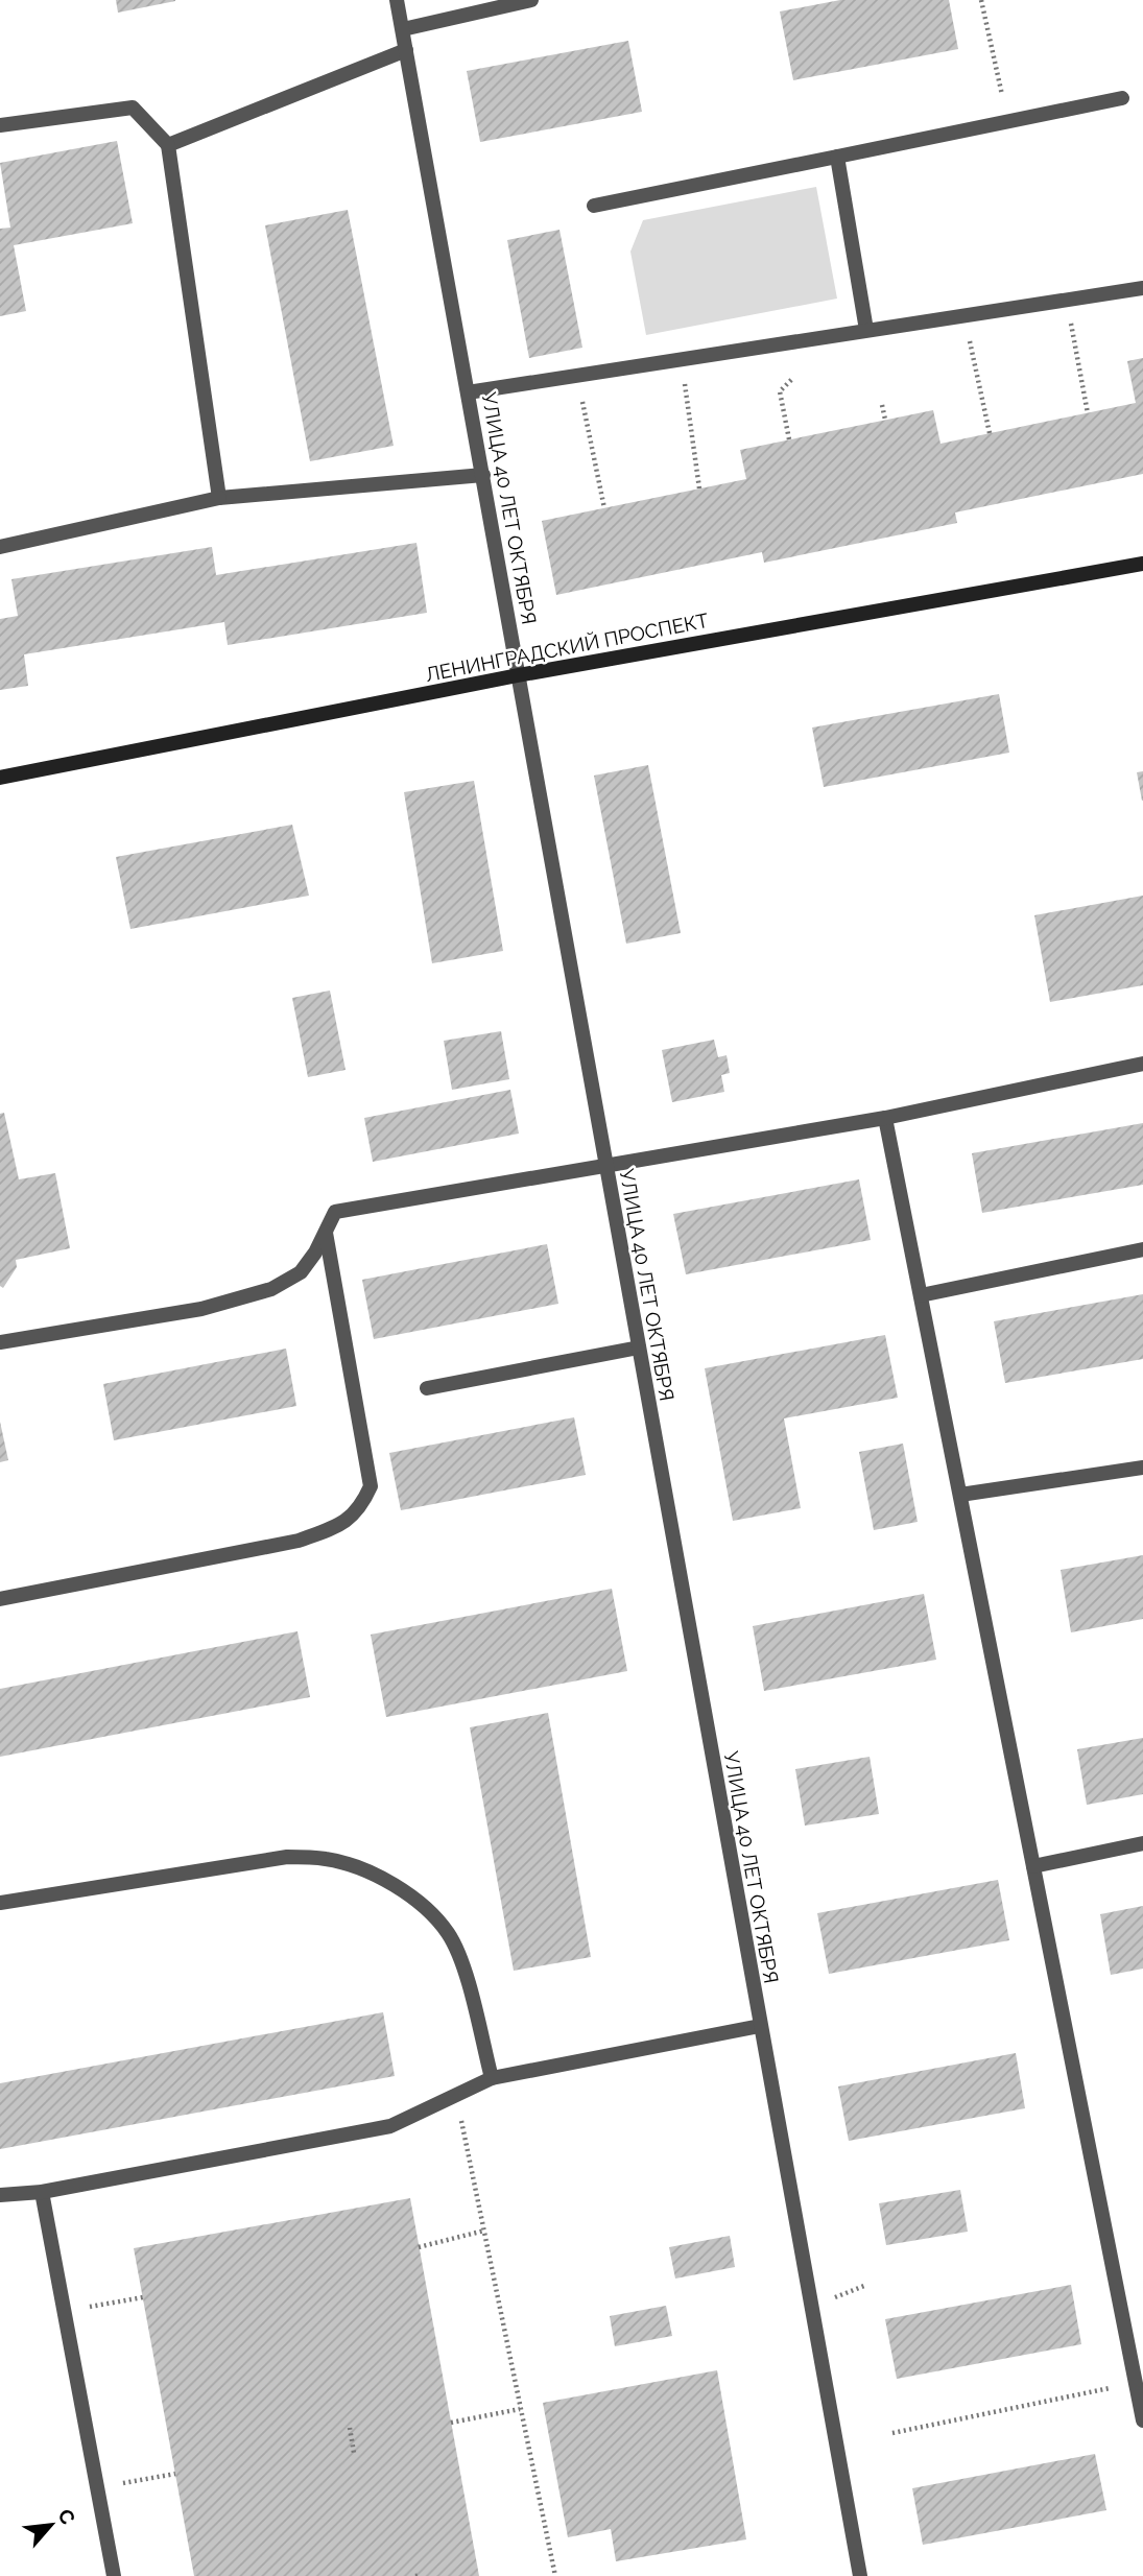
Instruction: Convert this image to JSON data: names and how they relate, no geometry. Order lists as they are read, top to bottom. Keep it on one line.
{"streets":{"main road":["ЛЕНИНГРАДСКИЙ ПРОСПЕКТ"],"street":["УЛИЦА 40 ЛЕТ ОКТЯБРЯ"]},"crossings":[["УЛИЦА 40 ЛЕТ ОКТЯБРЯ","ЛЕНИНГРАДСКИЙ ПРОСПЕКТ"]],"north":"top right"}
